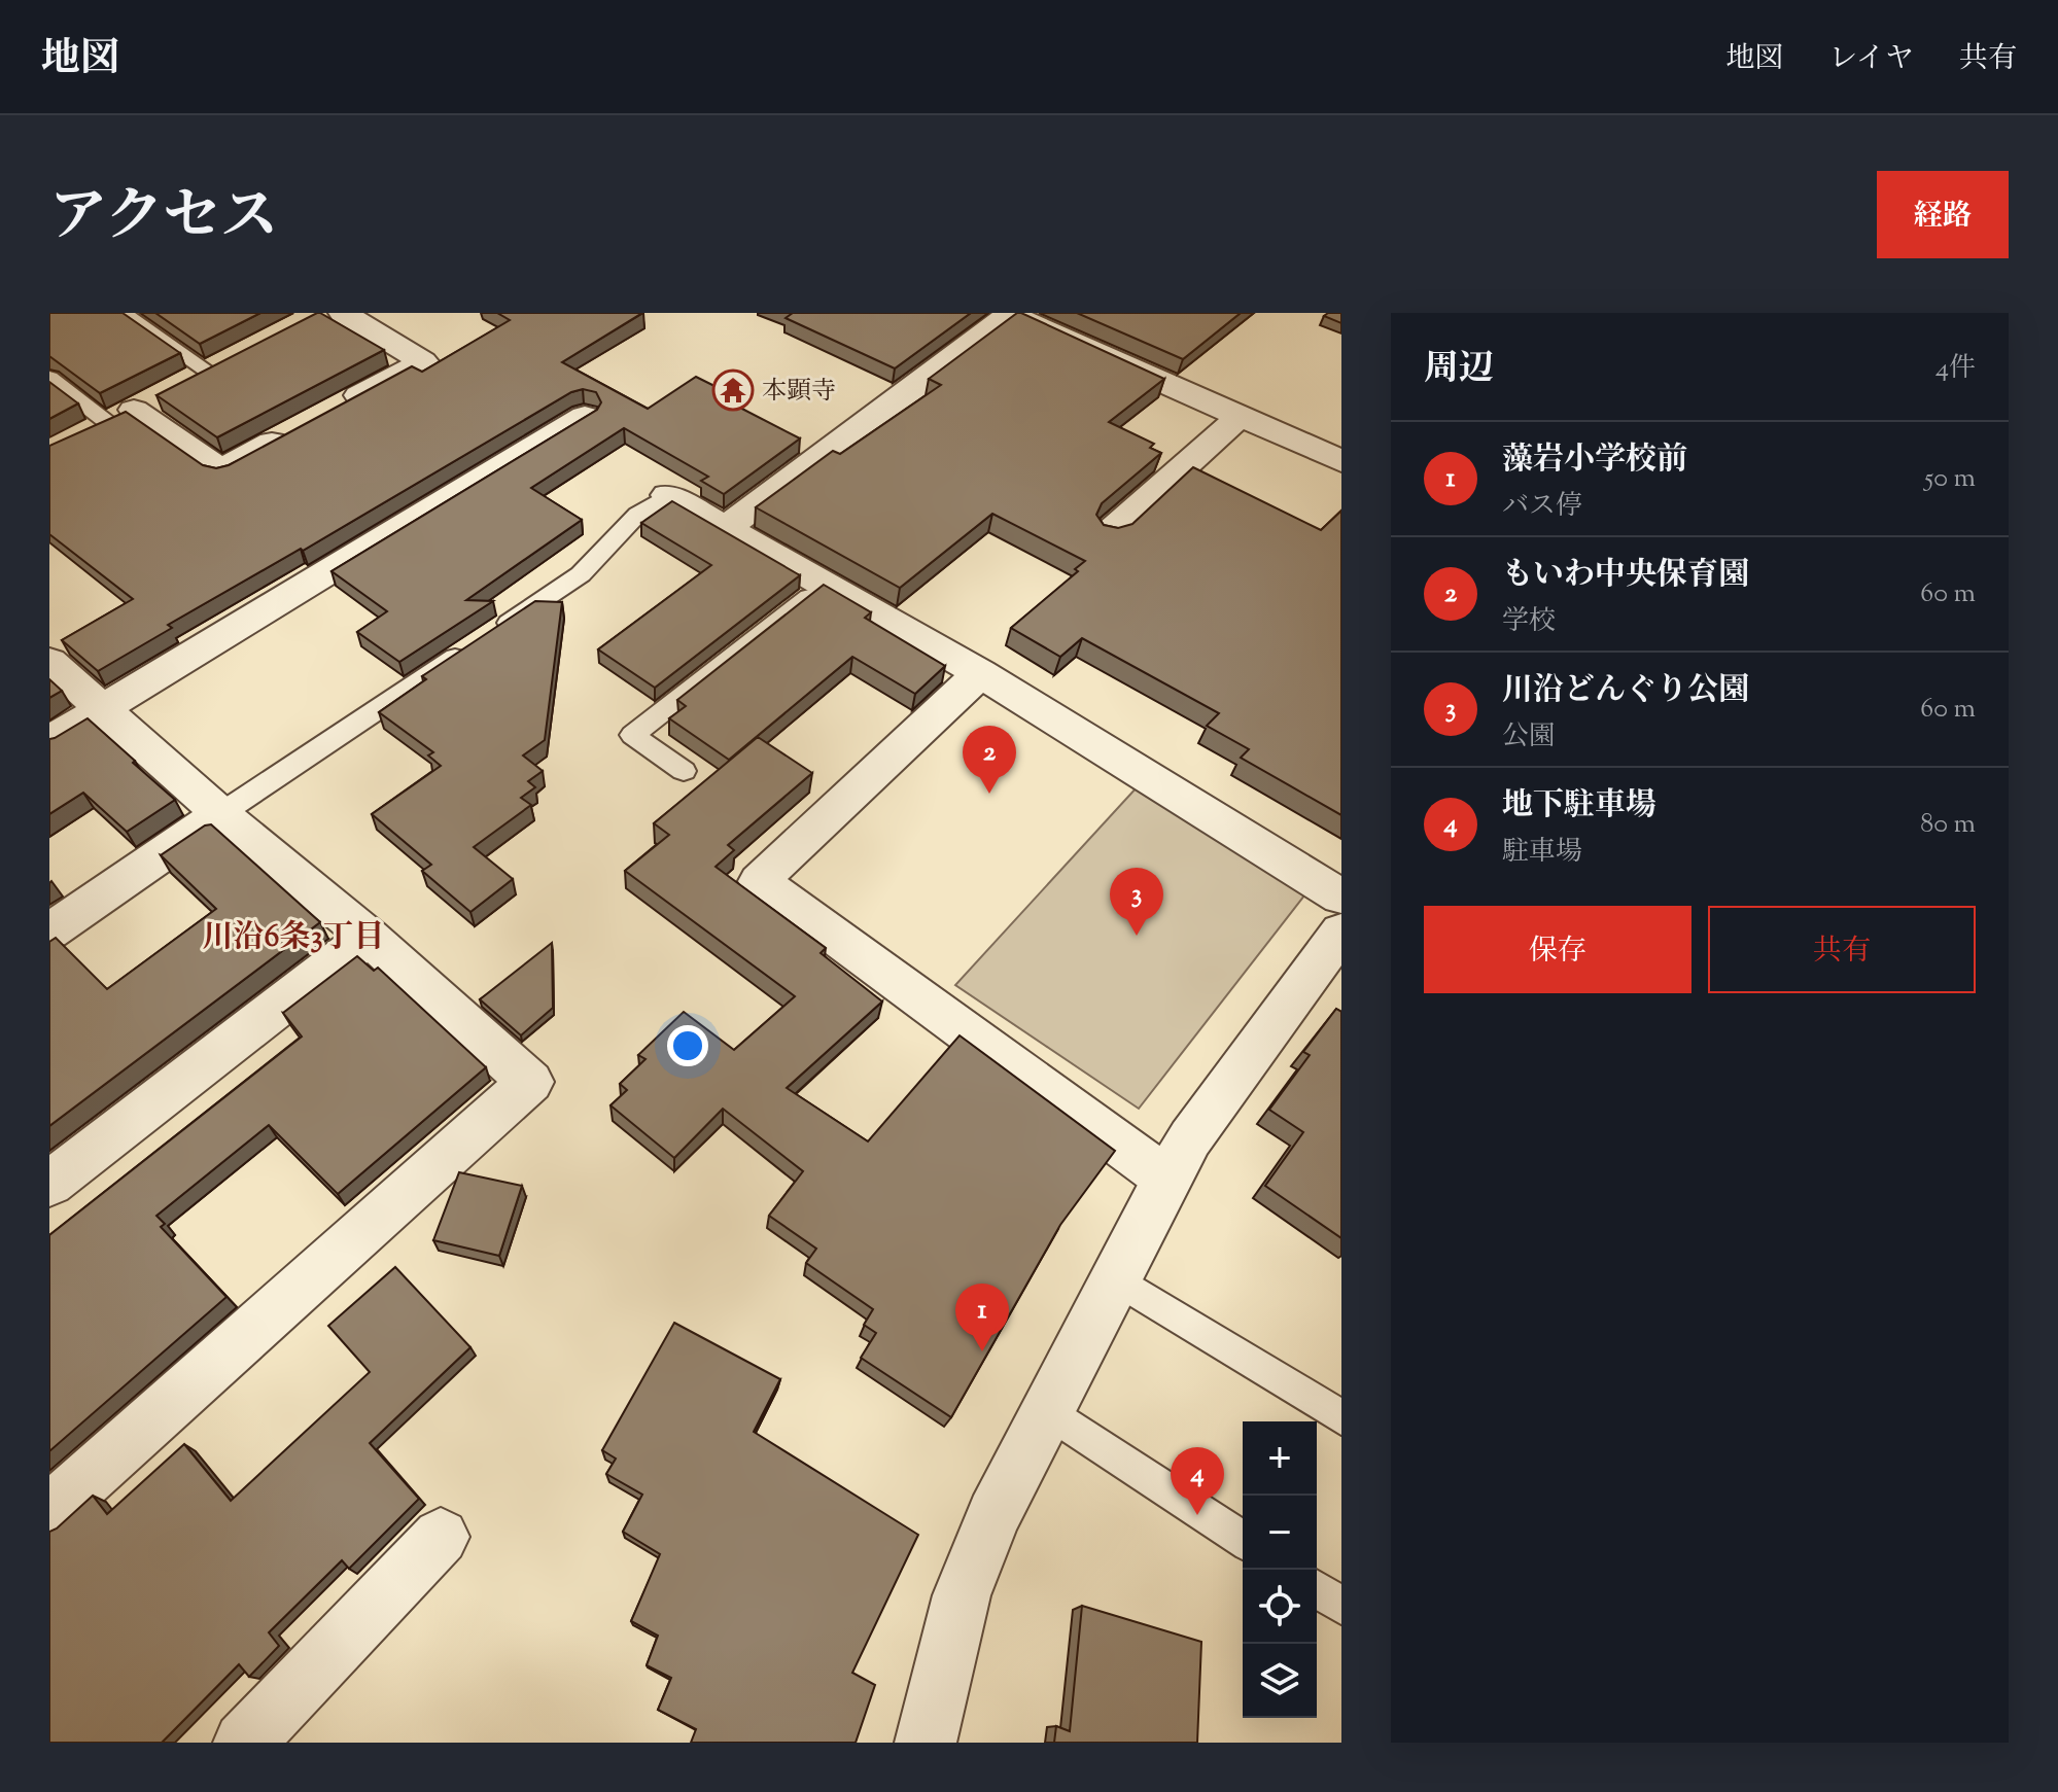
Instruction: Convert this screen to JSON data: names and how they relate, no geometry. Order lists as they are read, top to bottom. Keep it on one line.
{"districts":["川沿6条3丁目"],"places":{"temple":["本顕寺"]},"page":{"header":"地図","nav":["地図","レイヤ","共有"],"title":"アクセス","buttons":["経路",["保存","共有"]],"heading":["周辺","4件"],"list":[{"mark":"1","name":"藻岩小学校前","note":"バス停","value":"50 m"},{"mark":"2","name":"もいわ中央保育園","note":"学校","value":"60 m"},{"mark":"3","name":"川沿どんぐり公園","note":"公園","value":"60 m"},{"mark":"4","name":"地下駐車場","note":"駐車場","value":"80 m"}],"pins":["2","3","1","4"],"map_buttons":["+","−"]}}
